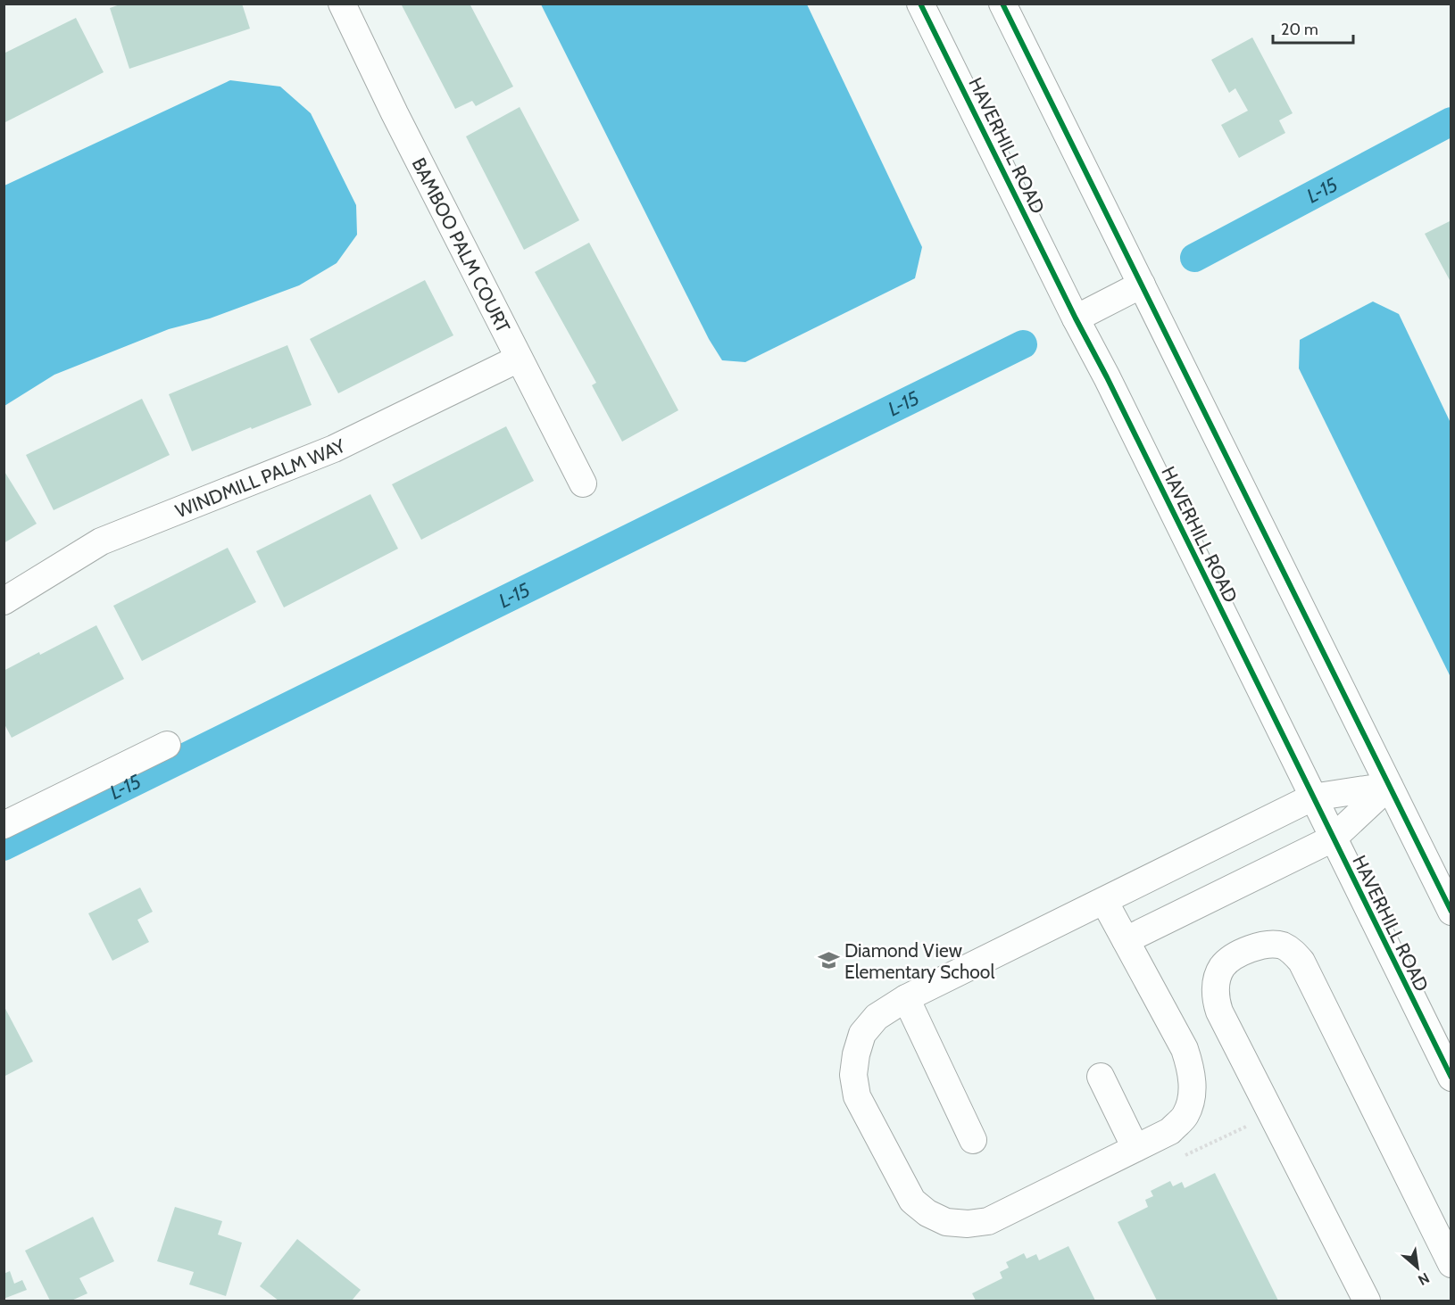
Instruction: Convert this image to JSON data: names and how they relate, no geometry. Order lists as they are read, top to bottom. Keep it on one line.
{"streets":{"street":["HAVERHILL ROAD","BAMBOO PALM COURT","WINDMILL PALM WAY"]},"crossings":[["BAMBOO PALM COURT","WINDMILL PALM WAY"]],"water":["L-15"],"places":{"school or university":["Diamond View Elementary School"]},"scale_bar":"20 m","north":"bottom right"}
